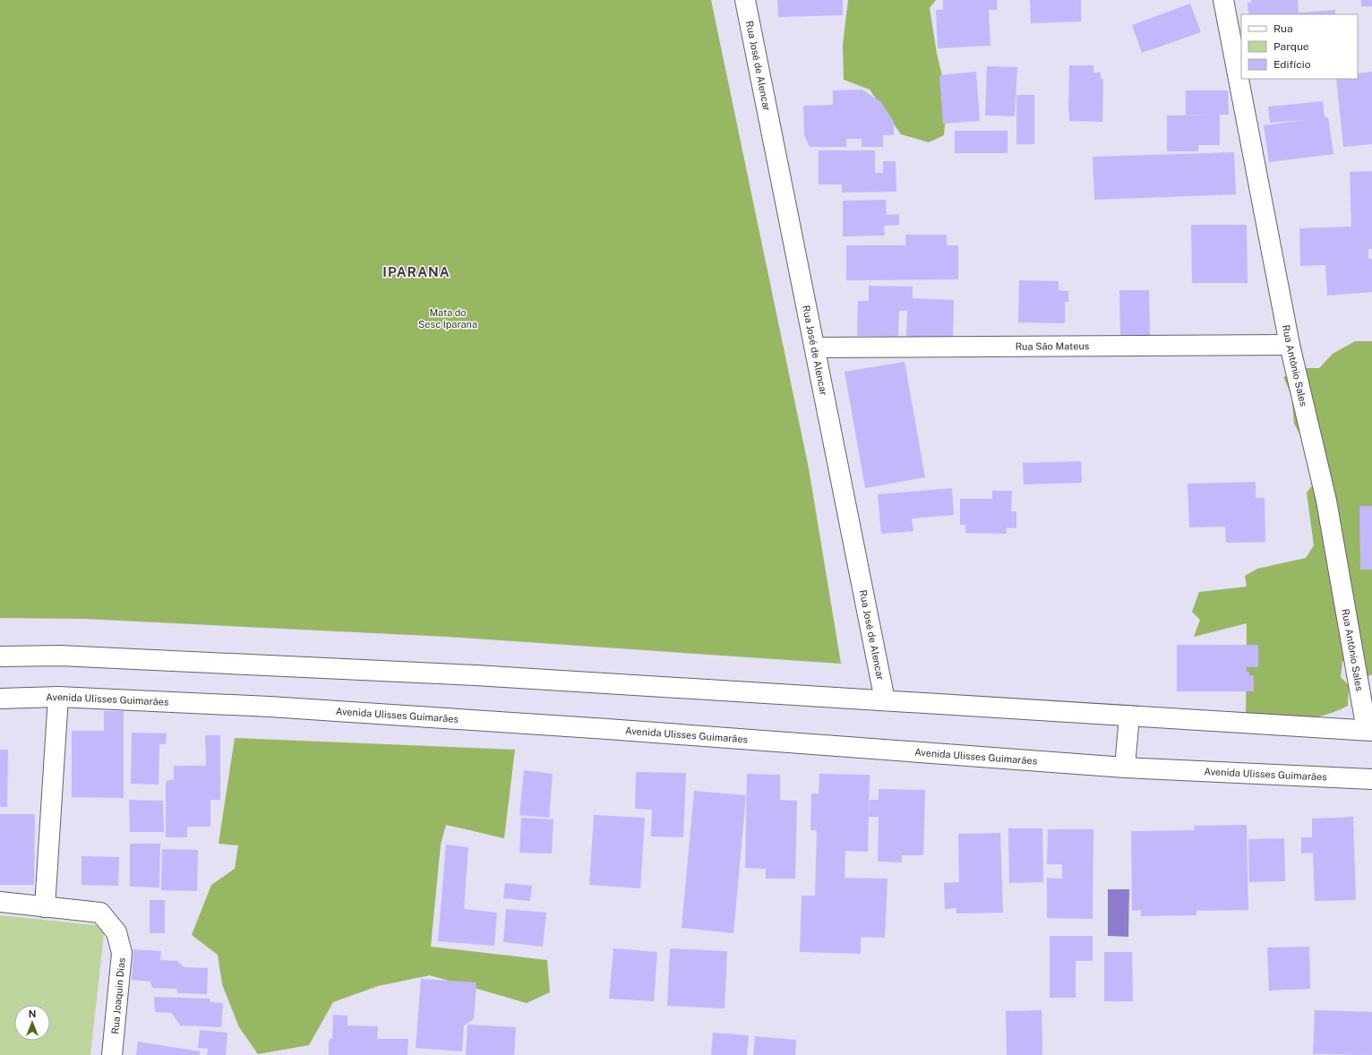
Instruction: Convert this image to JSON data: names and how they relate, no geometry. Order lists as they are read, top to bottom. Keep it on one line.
{"streets":{"main road":["Rua José de Alencar","Rua São Mateus","Rua Antônio Sales","Avenida Ulisses Guimarães","Rua Joaquin Dias"]},"crossings":[["Rua José de Alencar","Rua São Mateus"],["Rua São Mateus","Rua Antônio Sales"]],"districts":["IPARANA"],"parks":["Mata do Sesc Iparana"],"legend":["Rua","Parque","Edifício"],"north":"top"}
